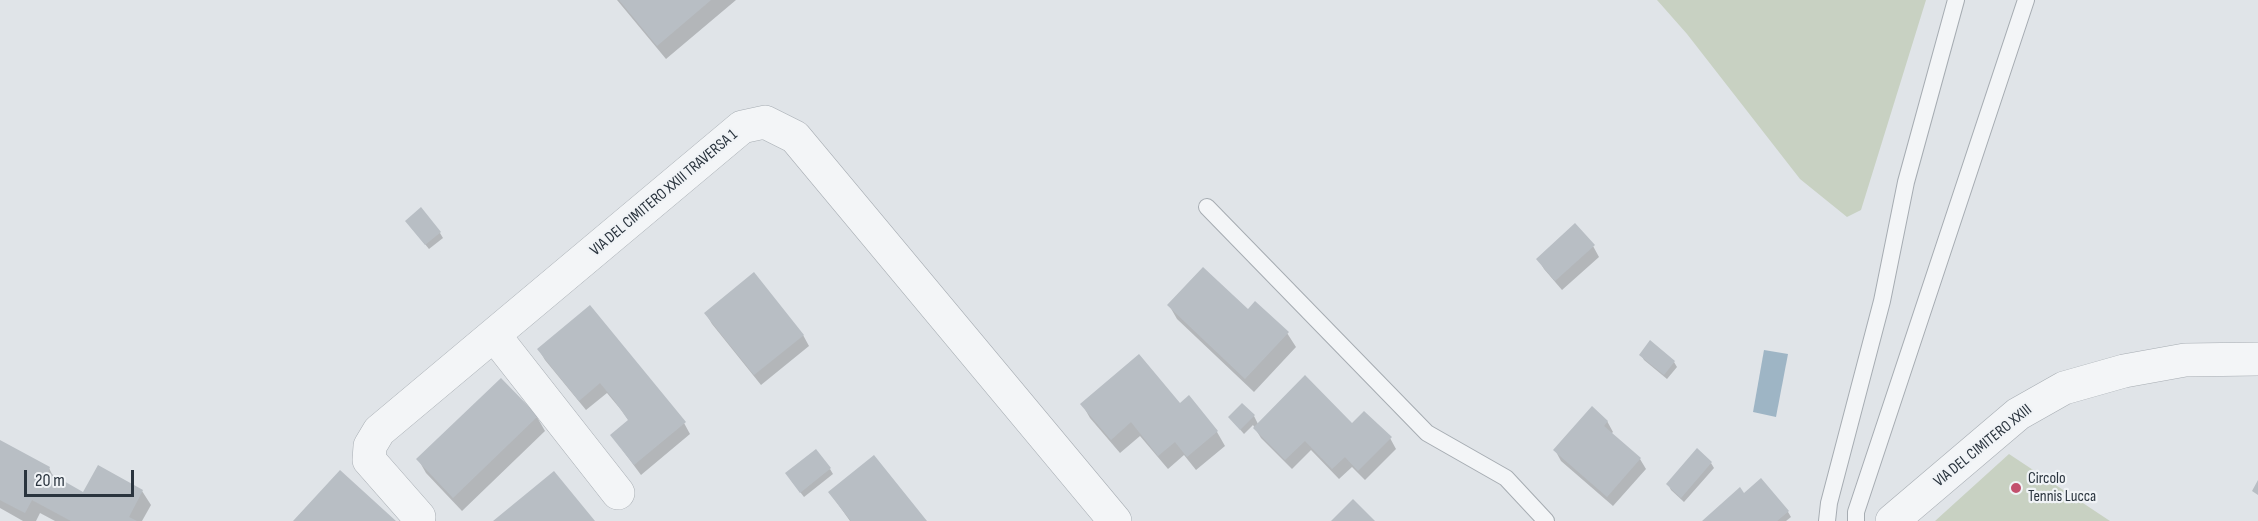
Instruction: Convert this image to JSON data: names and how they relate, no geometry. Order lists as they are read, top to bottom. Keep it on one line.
{"streets":{"street":["VIA DEL CIMITERO XXIII TRAVERSA 1","VIA DEL CIMITERO XXIII"]},"places":["Circolo Tennis Lucca"],"scale_bar":"20 m"}
